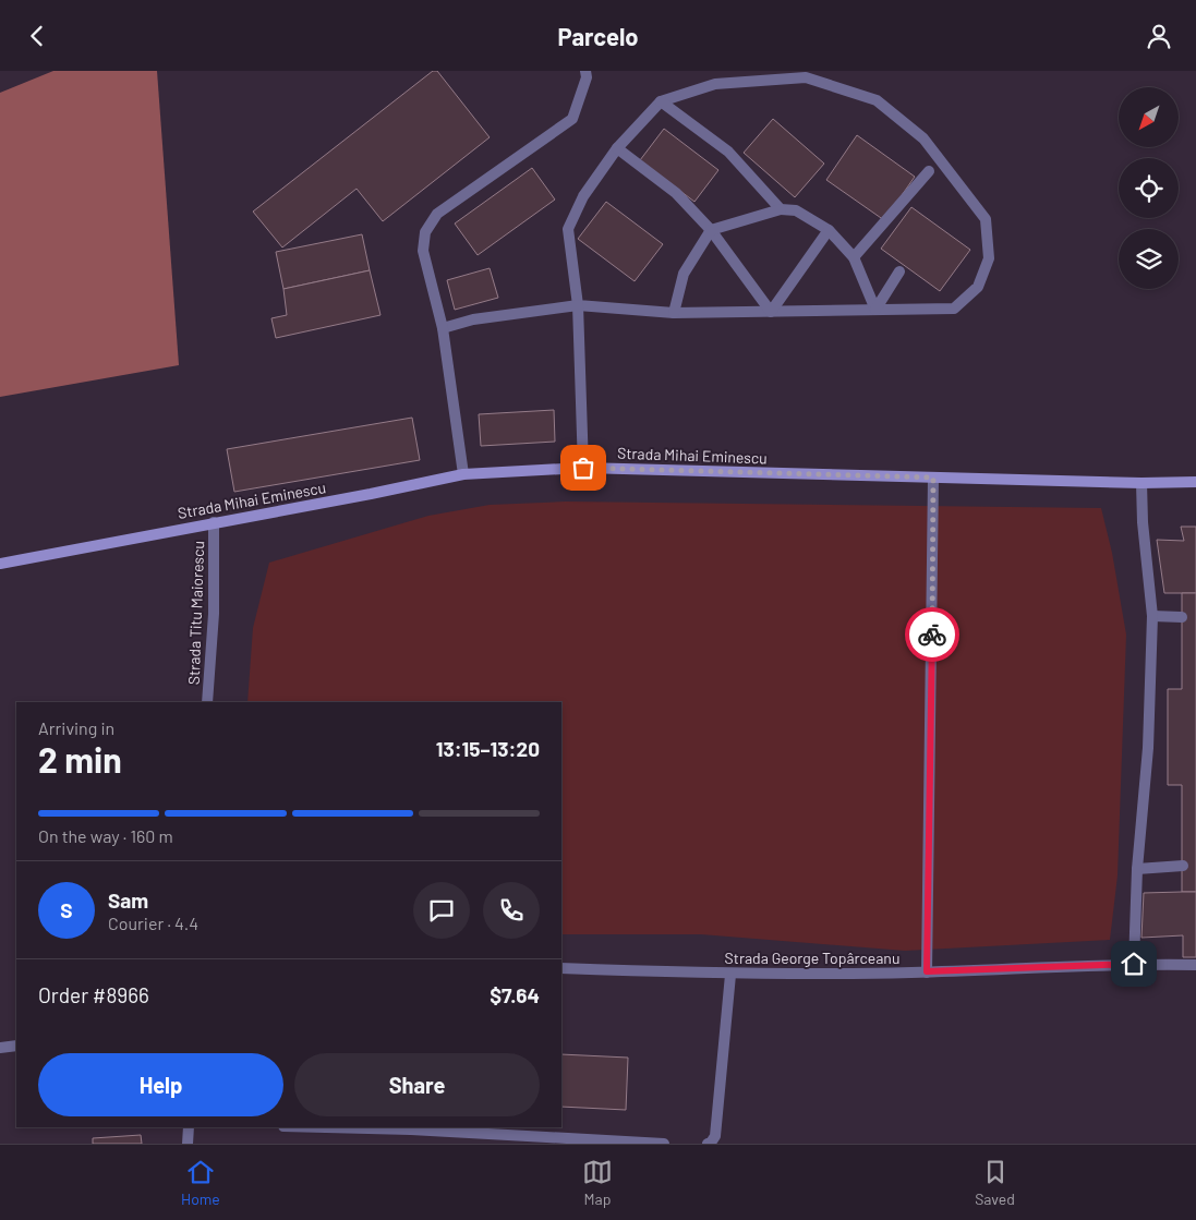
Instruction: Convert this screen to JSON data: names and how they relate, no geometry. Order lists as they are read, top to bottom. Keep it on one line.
{"streets":{"main road":["Strada Mihai Eminescu"],"street":["Strada Titu Maiorescu","Strada George Topârceanu"]},"crossings":[["Strada Mihai Eminescu","Strada Titu Maiorescu"]],"north":"bottom left","page":{"header":"Parcelo","heading":["2 min","Arriving in","13:15–13:20"],"panel":["Sam","Courier · 4.4","Order #8966","$7.64"],"bar":"On the way · 160 m","round":"S","buttons":["Help","Share"],"tabs":["Home","Map","Saved"]}}
